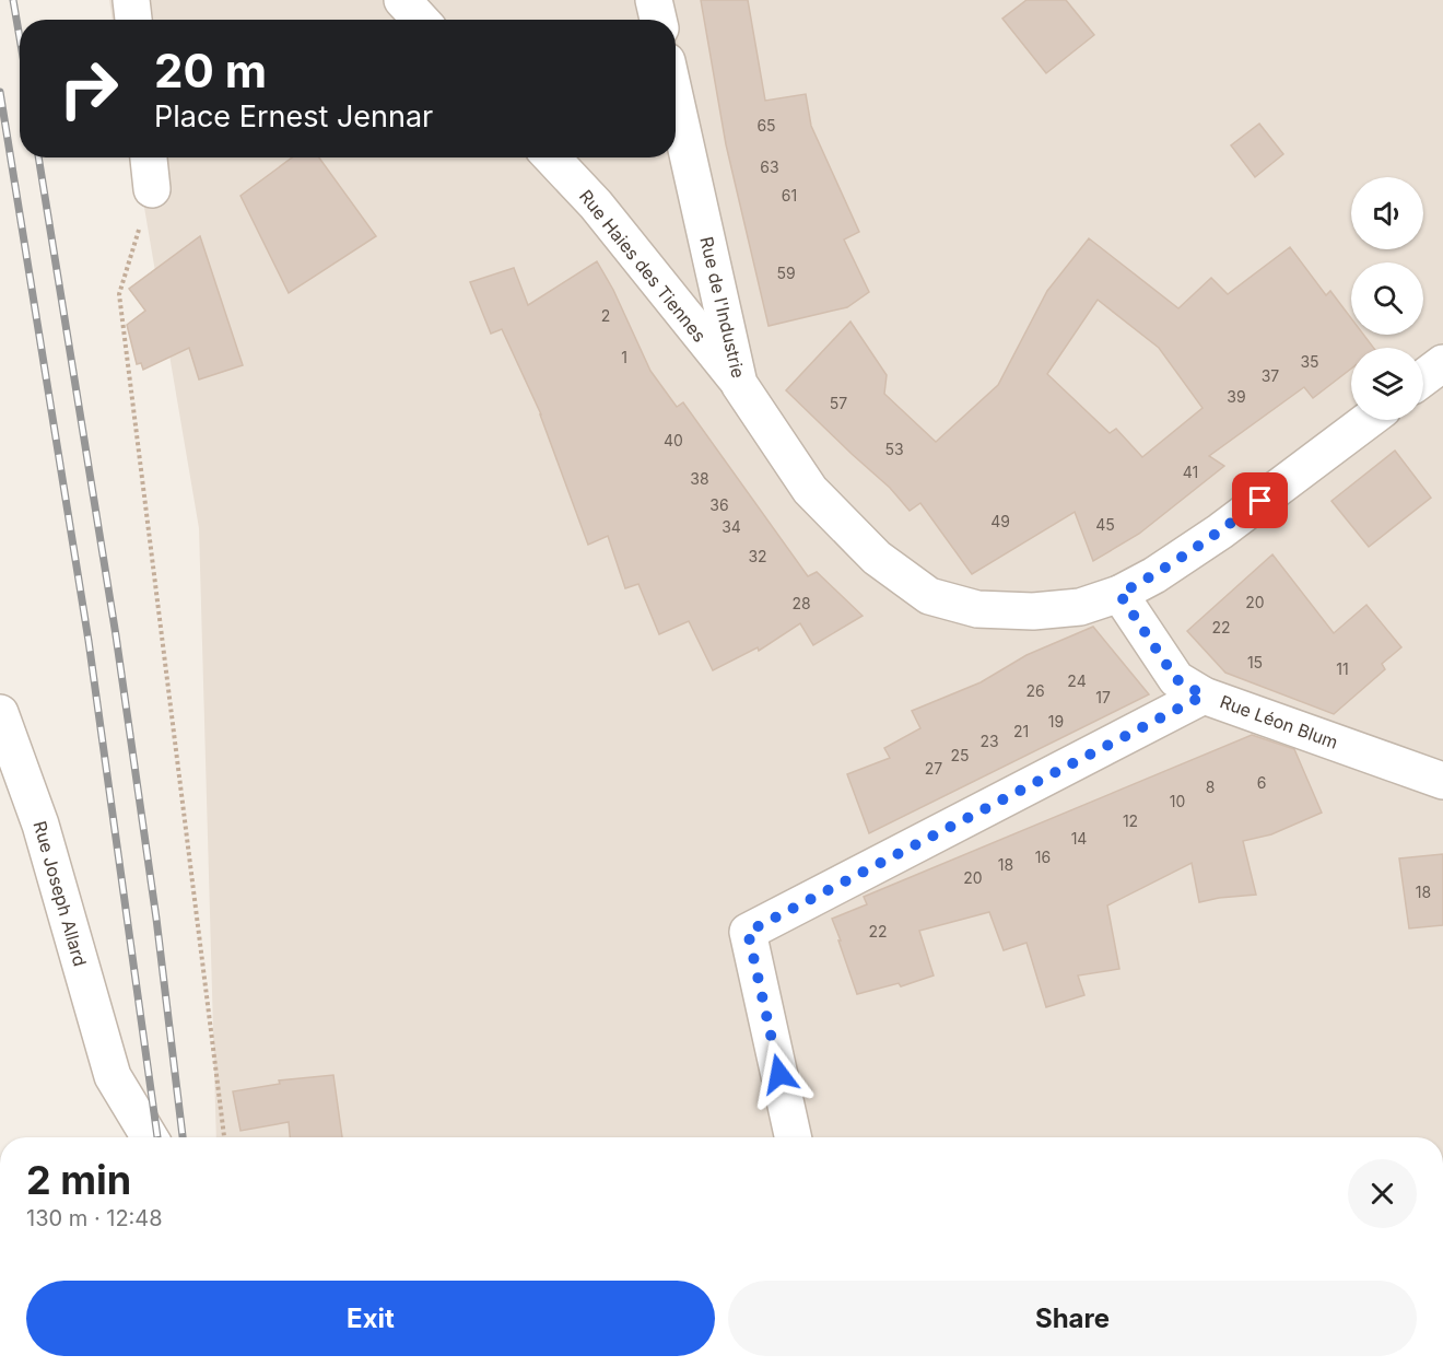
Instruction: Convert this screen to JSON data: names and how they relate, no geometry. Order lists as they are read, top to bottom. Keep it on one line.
{"streets":{"street":["Rue Haies des Tiennes","Rue de l'Industrie","Rue Léon Blum","Rue Joseph Allard"]},"crossings":[["Rue Haies des Tiennes","Rue de l'Industrie"],["Rue de l'Industrie","Rue Léon Blum"]],"house_numbers":["65","63","61","59","2","1","35","37","39","57","40","53","41","38","36","49","45","34","32","20","28","22","15","11","24","26","17","19","21","23","25","27","6","8","10","12","14","16","18","20","18","22"],"page":{"turn":["20 m","Place Ernest Jennar"],"heading":["2 min","130 m · 12:48"],"buttons":["Exit","Share"]}}
